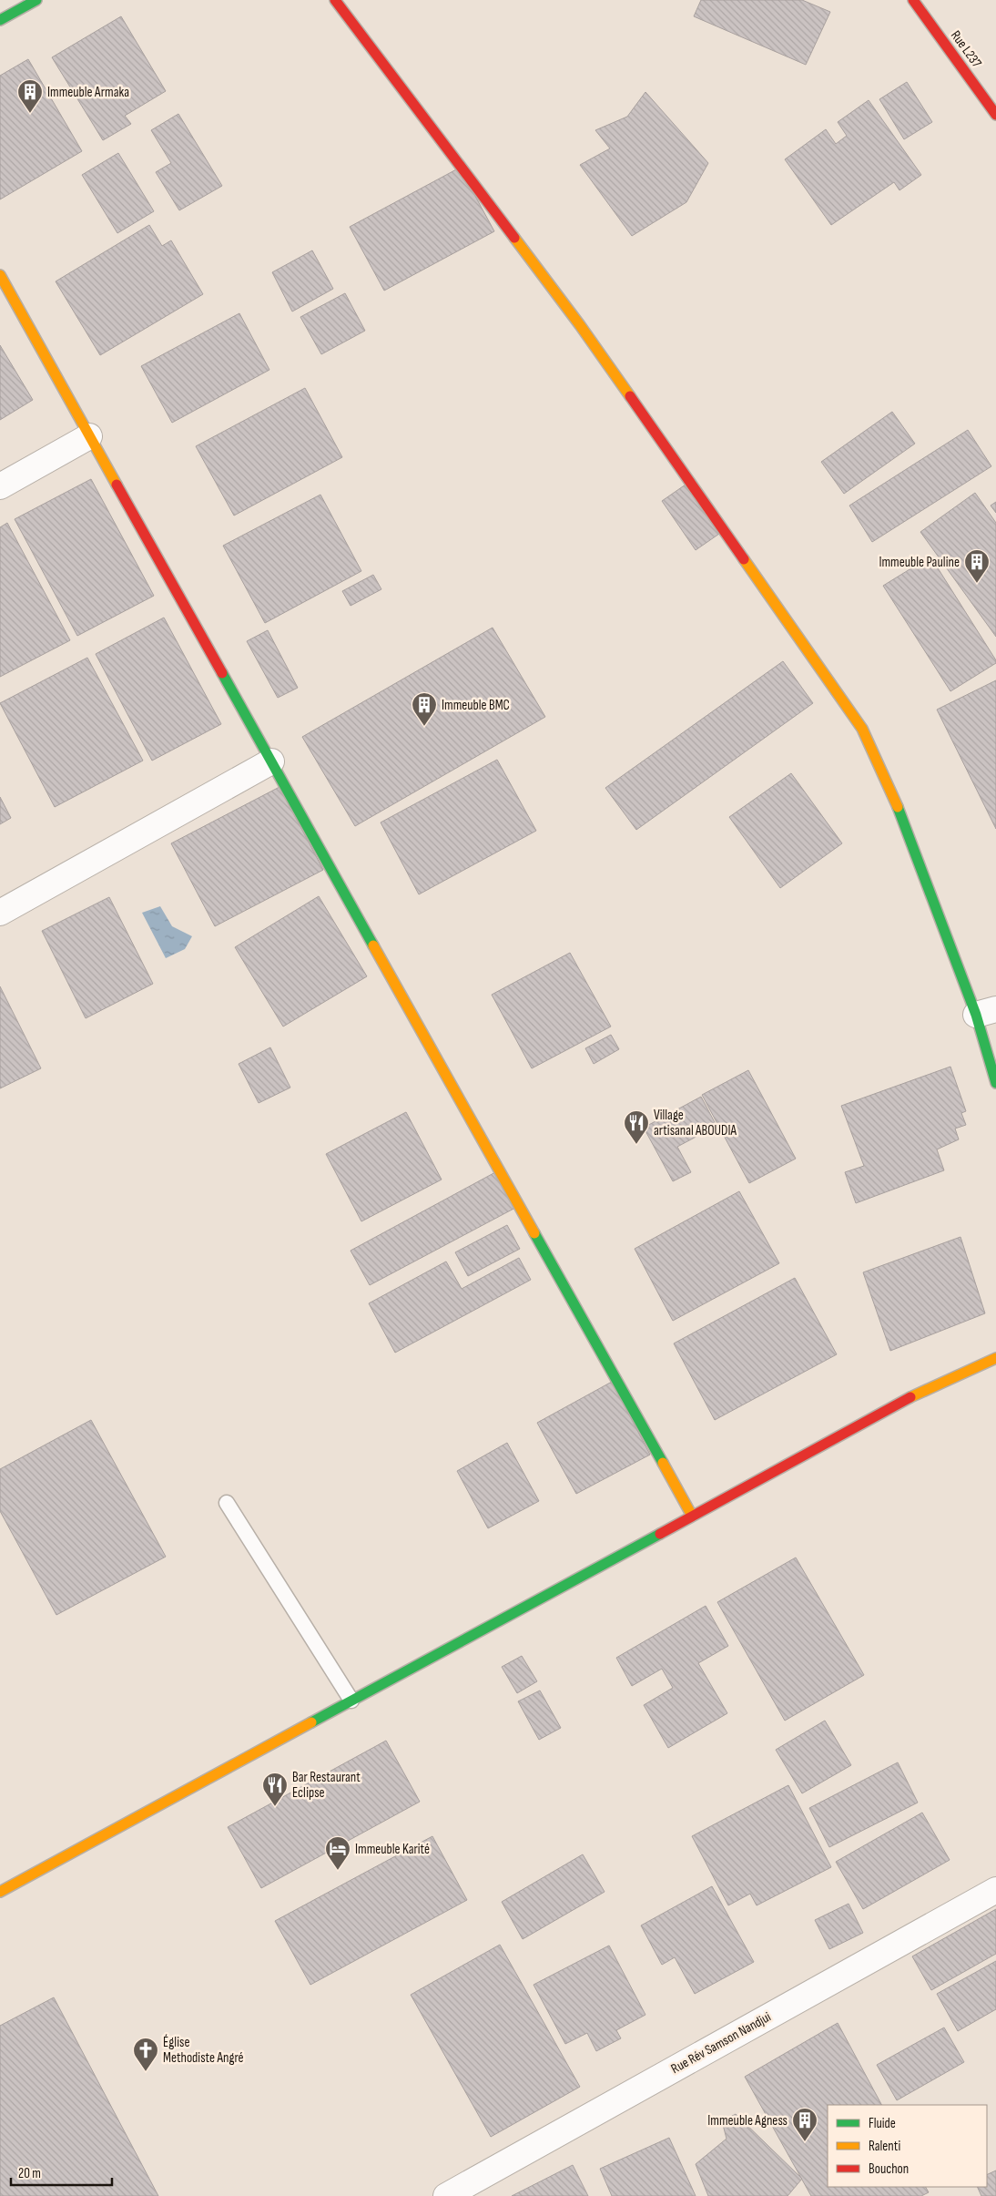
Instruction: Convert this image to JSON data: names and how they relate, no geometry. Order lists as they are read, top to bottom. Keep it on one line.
{"streets":{"street":["Rue L237","Rue Rév Samson Nandjui"]},"places":{"building":["Immeuble Armaka","Immeuble Pauline","Immeuble BMC","Immeuble Agness"],"restaurant":["Village artisanal ABOUDIA","Bar Restaurant Eclipse"],"hotel":["Immeuble Karité"],"church":["Église Methodiste Angré"]},"legend":["Fluide","Ralenti","Bouchon"],"scale_bar":"20 m"}
